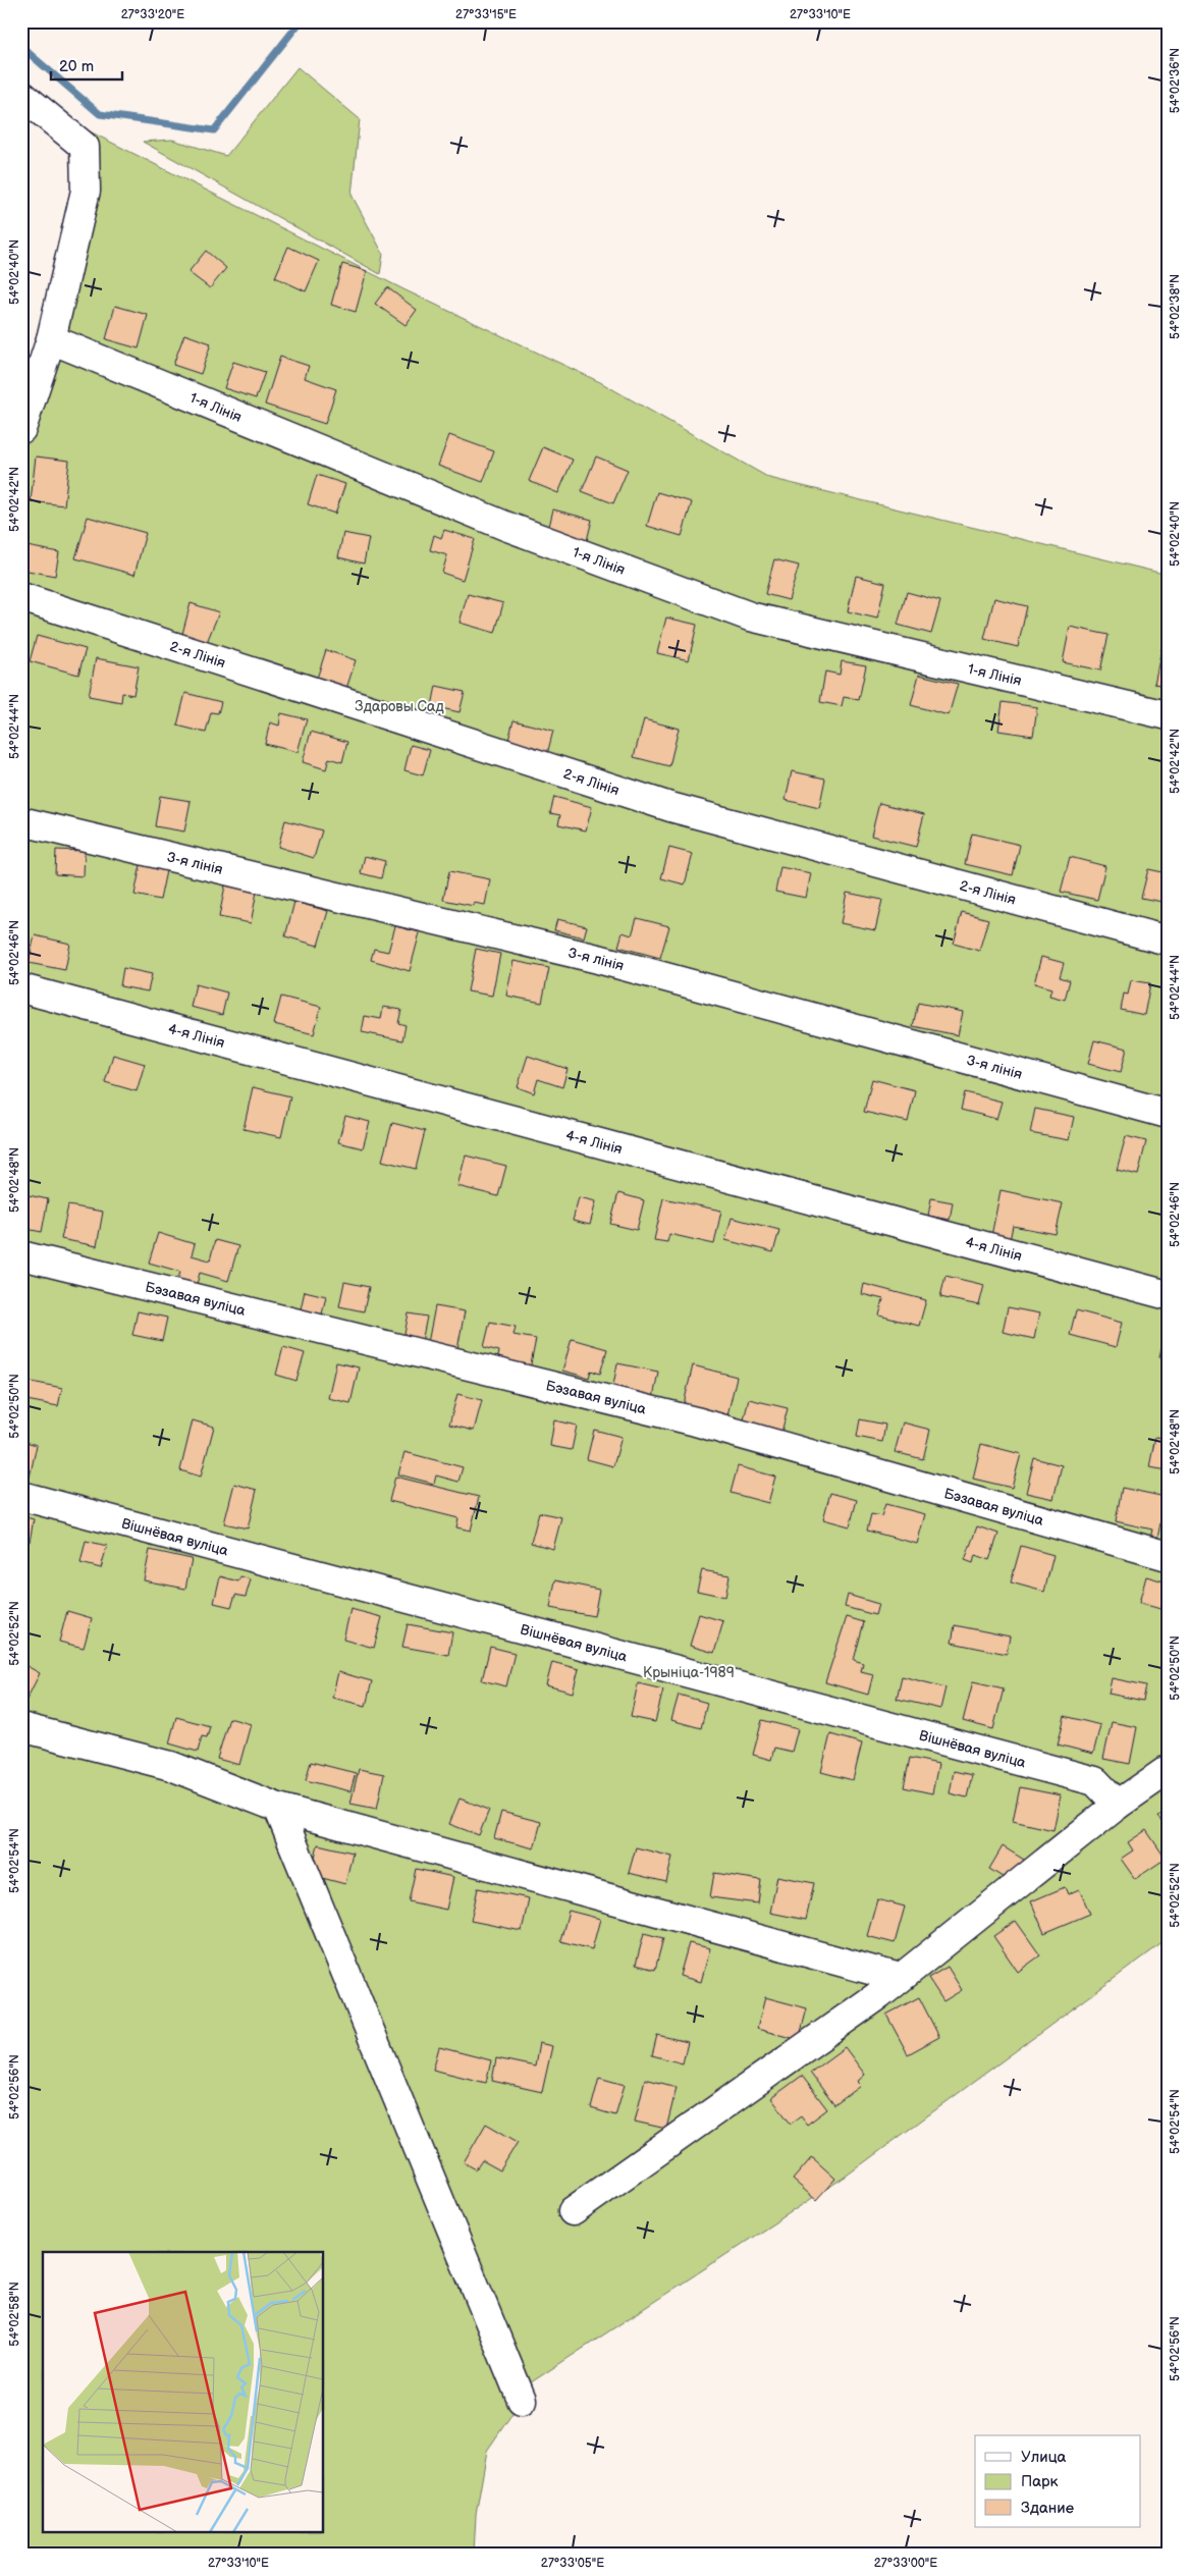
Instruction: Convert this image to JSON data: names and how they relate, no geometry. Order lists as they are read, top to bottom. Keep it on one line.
{"streets":{"street":["1-я Лінія","2-я Лінія","3-я лінія","4-я Лінія","Бэзавая вуліца","Вішнёвая вуліца"]},"parks":["Здаровы Сад","Крыніца-1989"],"legend":["Улица","Парк","Здание"],"scale_bar":"20 m","coordinates":["27°33'20\"E","27°33'15\"E","27°33'10\"E","54°02'36\"N","54°02'40\"N","54°02'38\"N","54°02'42\"N","54°02'44\"N","54°02'46\"N","54°02'48\"N","54°02'50\"N","54°02'52\"N","54°02'54\"N","54°02'56\"N","54°02'58\"N","27°33'05\"E","27°33'00\"E"]}
